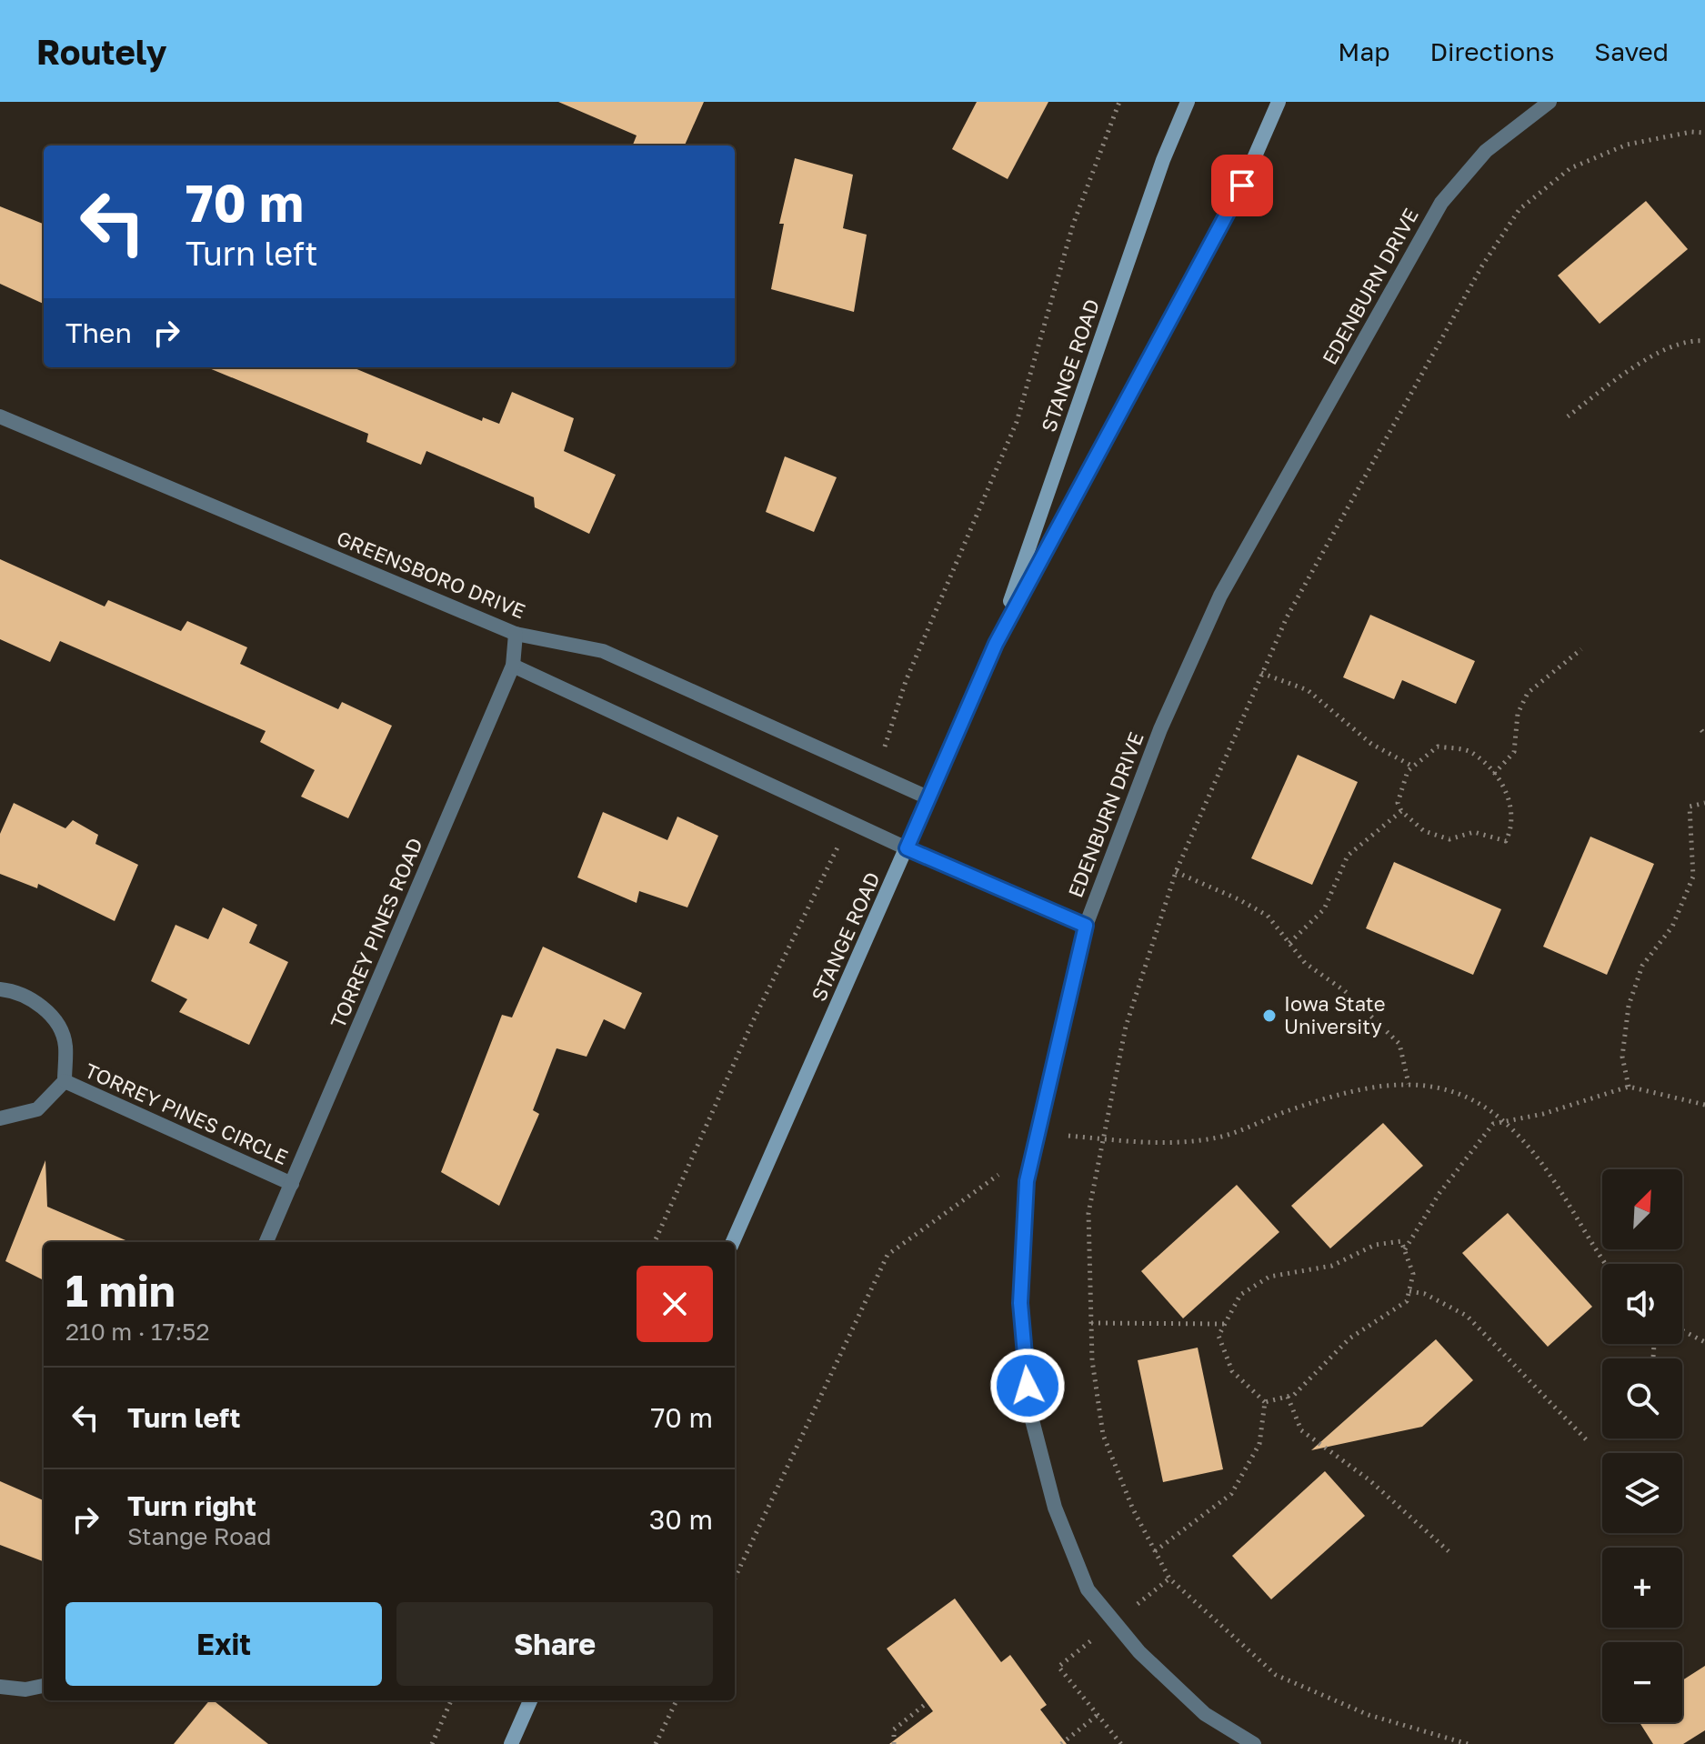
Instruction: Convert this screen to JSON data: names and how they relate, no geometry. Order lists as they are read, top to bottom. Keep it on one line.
{"streets":{"main road":["STANGE ROAD"],"street":["EDENBURN DRIVE","GREENSBORO DRIVE","TORREY PINES ROAD","TORREY PINES CIRCLE"]},"crossings":[["STANGE ROAD","GREENSBORO DRIVE"],["GREENSBORO DRIVE","TORREY PINES ROAD"],["TORREY PINES ROAD","TORREY PINES CIRCLE"]],"places":["Iowa State University"],"north":"top right","page":{"header":"Routely","nav":["Map","Directions","Saved"],"turn":["70 m","Turn left"],"then":"Then","map_buttons":["+","−"],"heading":["1 min","210 m · 17:52"],"list":[{"name":"Turn left","value":"70 m"},{"name":"Turn right","note":"Stange Road","value":"30 m"}],"buttons":["Exit","Share"]}}
